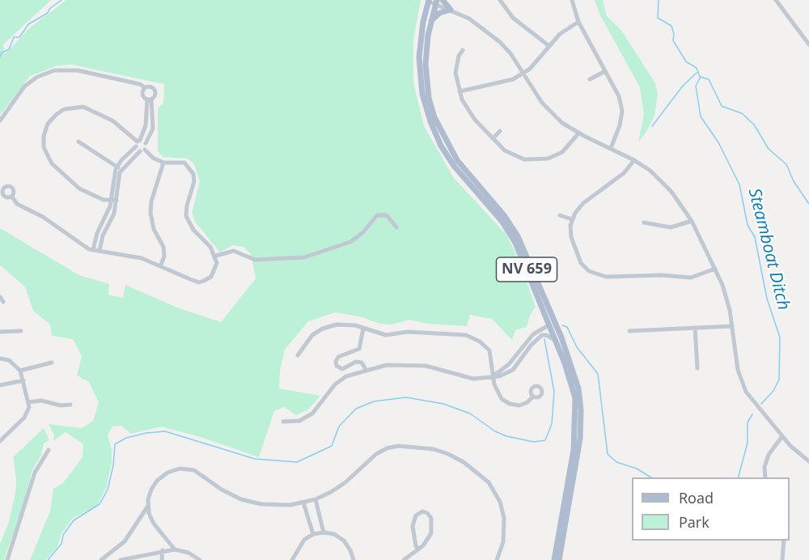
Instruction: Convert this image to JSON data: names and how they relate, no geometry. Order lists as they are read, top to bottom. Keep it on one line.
{"streets":{"main road":["NV 659"]},"water":["Steamboat Ditch"],"legend":["Road","Park"]}
